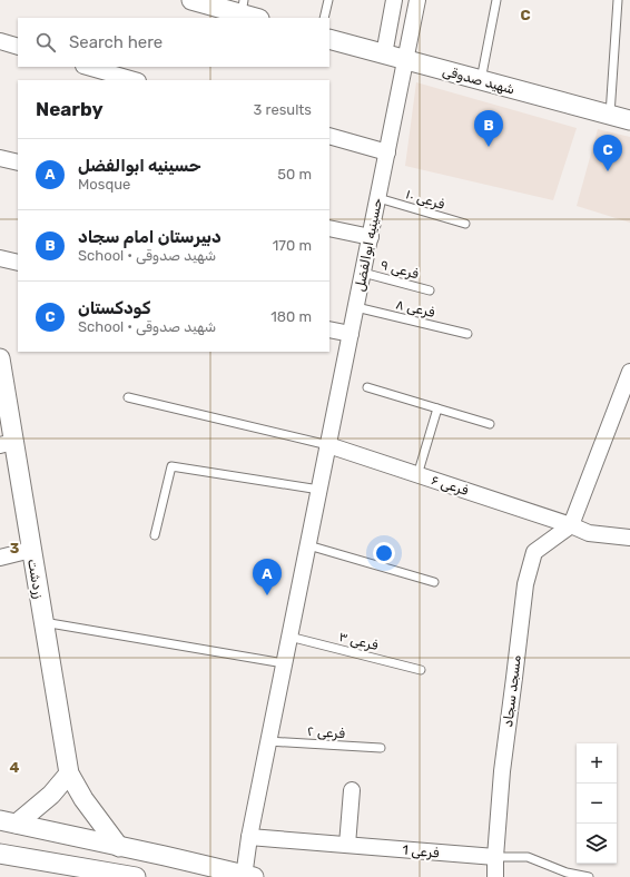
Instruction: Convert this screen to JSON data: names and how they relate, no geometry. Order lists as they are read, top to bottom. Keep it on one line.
{"streets":{"street":["شهید صدوقی","حسینیه ابوالفضل","فرعی ۶","زردشت","مسجد سجاد","فرعی 1"],"lane":["فرعی ۱۰","فرعی ۹","فرعی ۸","فرعی ۳","فرعی ۲"]},"crossings":[["شهید صدوقی","حسینیه ابوالفضل"],["فرعی ۱۰","حسینیه ابوالفضل"],["حسینیه ابوالفضل","فرعی ۹"],["حسینیه ابوالفضل","فرعی ۸"],["حسینیه ابوالفضل","فرعی ۶"],["حسینیه ابوالفضل","فرعی ۳"],["حسینیه ابوالفضل","فرعی ۲"],["حسینیه ابوالفضل","فرعی 1"],["فرعی ۶","مسجد سجاد"],["مسجد سجاد","فرعی 1"]],"page":{"search":"Search here","heading":["Nearby","3 results"],"pins":["B","C","A"],"list":[{"mark":"A","name":"حسینیه ابوالفضل","note":"Mosque","value":"50 m"},{"mark":"B","name":"دبیرستان امام سجاد","note":"School · شهید صدوقی","value":"170 m"},{"mark":"C","name":"کودکستان","note":"School · شهید صدوقی","value":"180 m"}],"map_buttons":["+","−"]},"grid":{"columns":["C"],"rows":["3","4"]}}
